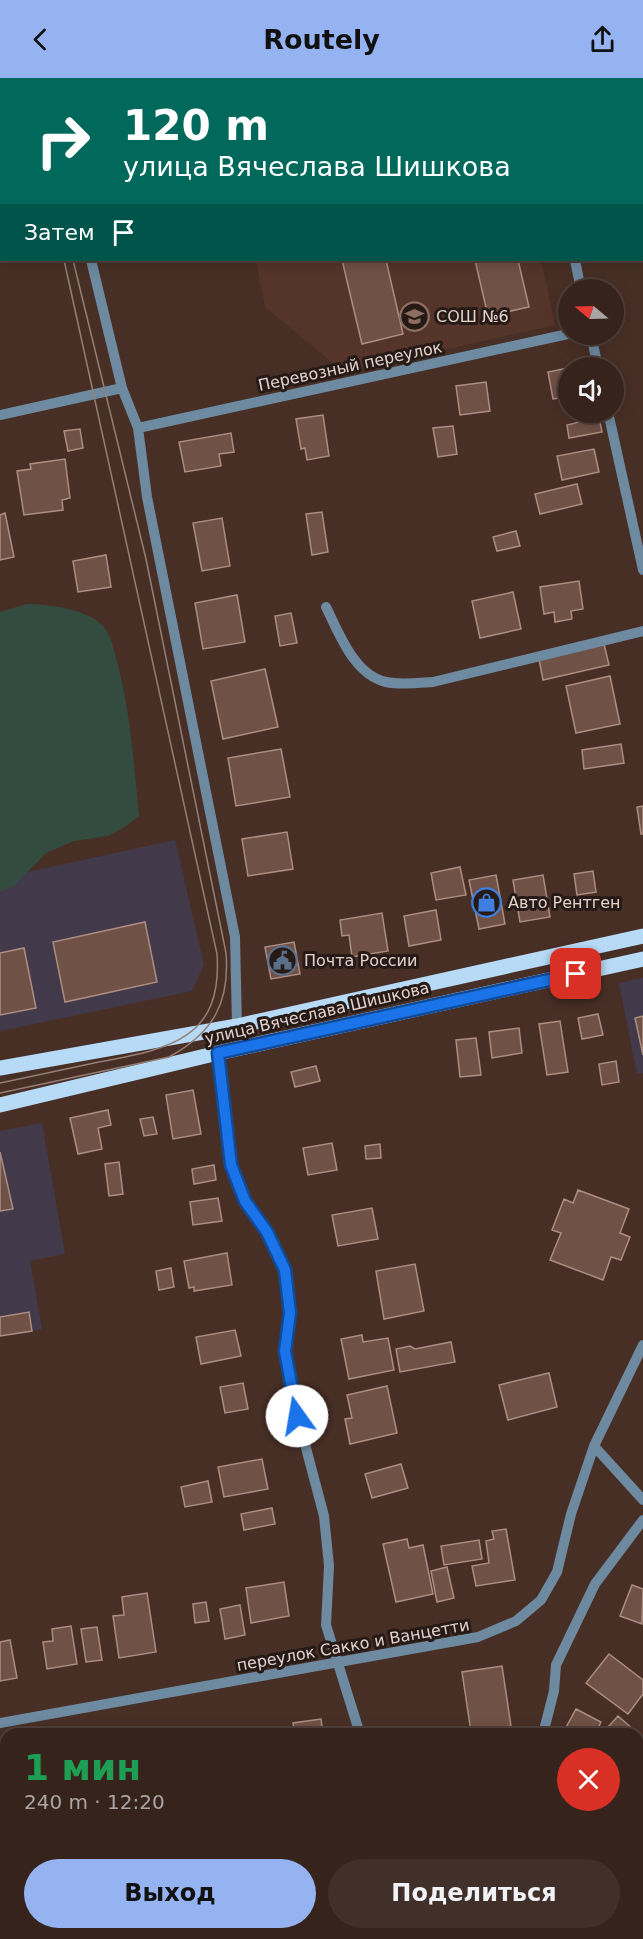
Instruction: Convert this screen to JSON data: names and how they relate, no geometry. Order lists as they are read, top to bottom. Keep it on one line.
{"streets":{"main road":["улица Вячеслава Шишкова"],"street":["Перевозный переулок","переулок Сакко и Ванцетти"]},"places":{"school or university":["СОШ №6"],"shop":["Авто Рентген"],"public building":["Почта России"]},"north":"left","page":{"header":"Routely","turn":["120 m","улица Вячеслава Шишкова"],"then":"Затем","heading":["1 мин","240 m · 12:20"],"buttons":["Выход","Поделиться"]}}
